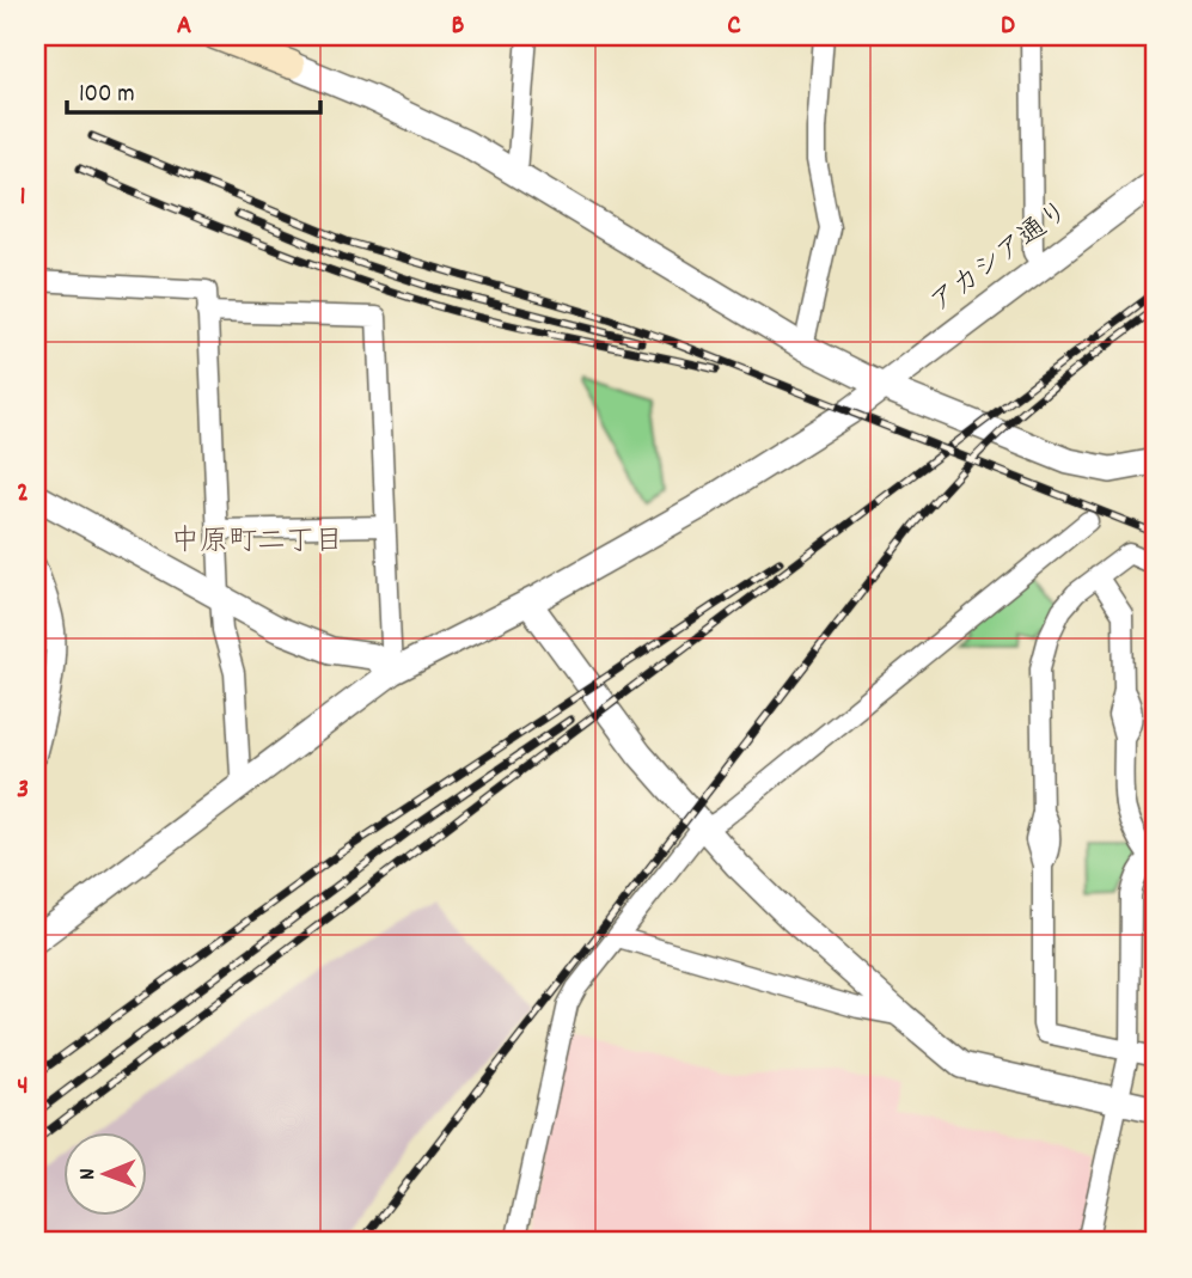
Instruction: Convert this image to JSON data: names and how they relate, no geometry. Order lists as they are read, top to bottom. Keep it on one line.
{"streets":{"street":["アカシア通り"]},"districts":["中原町二丁目"],"scale_bar":"100 m","north":"left","grid":{"columns":["A","B","C","D"],"rows":["1","2","3","4"]}}
